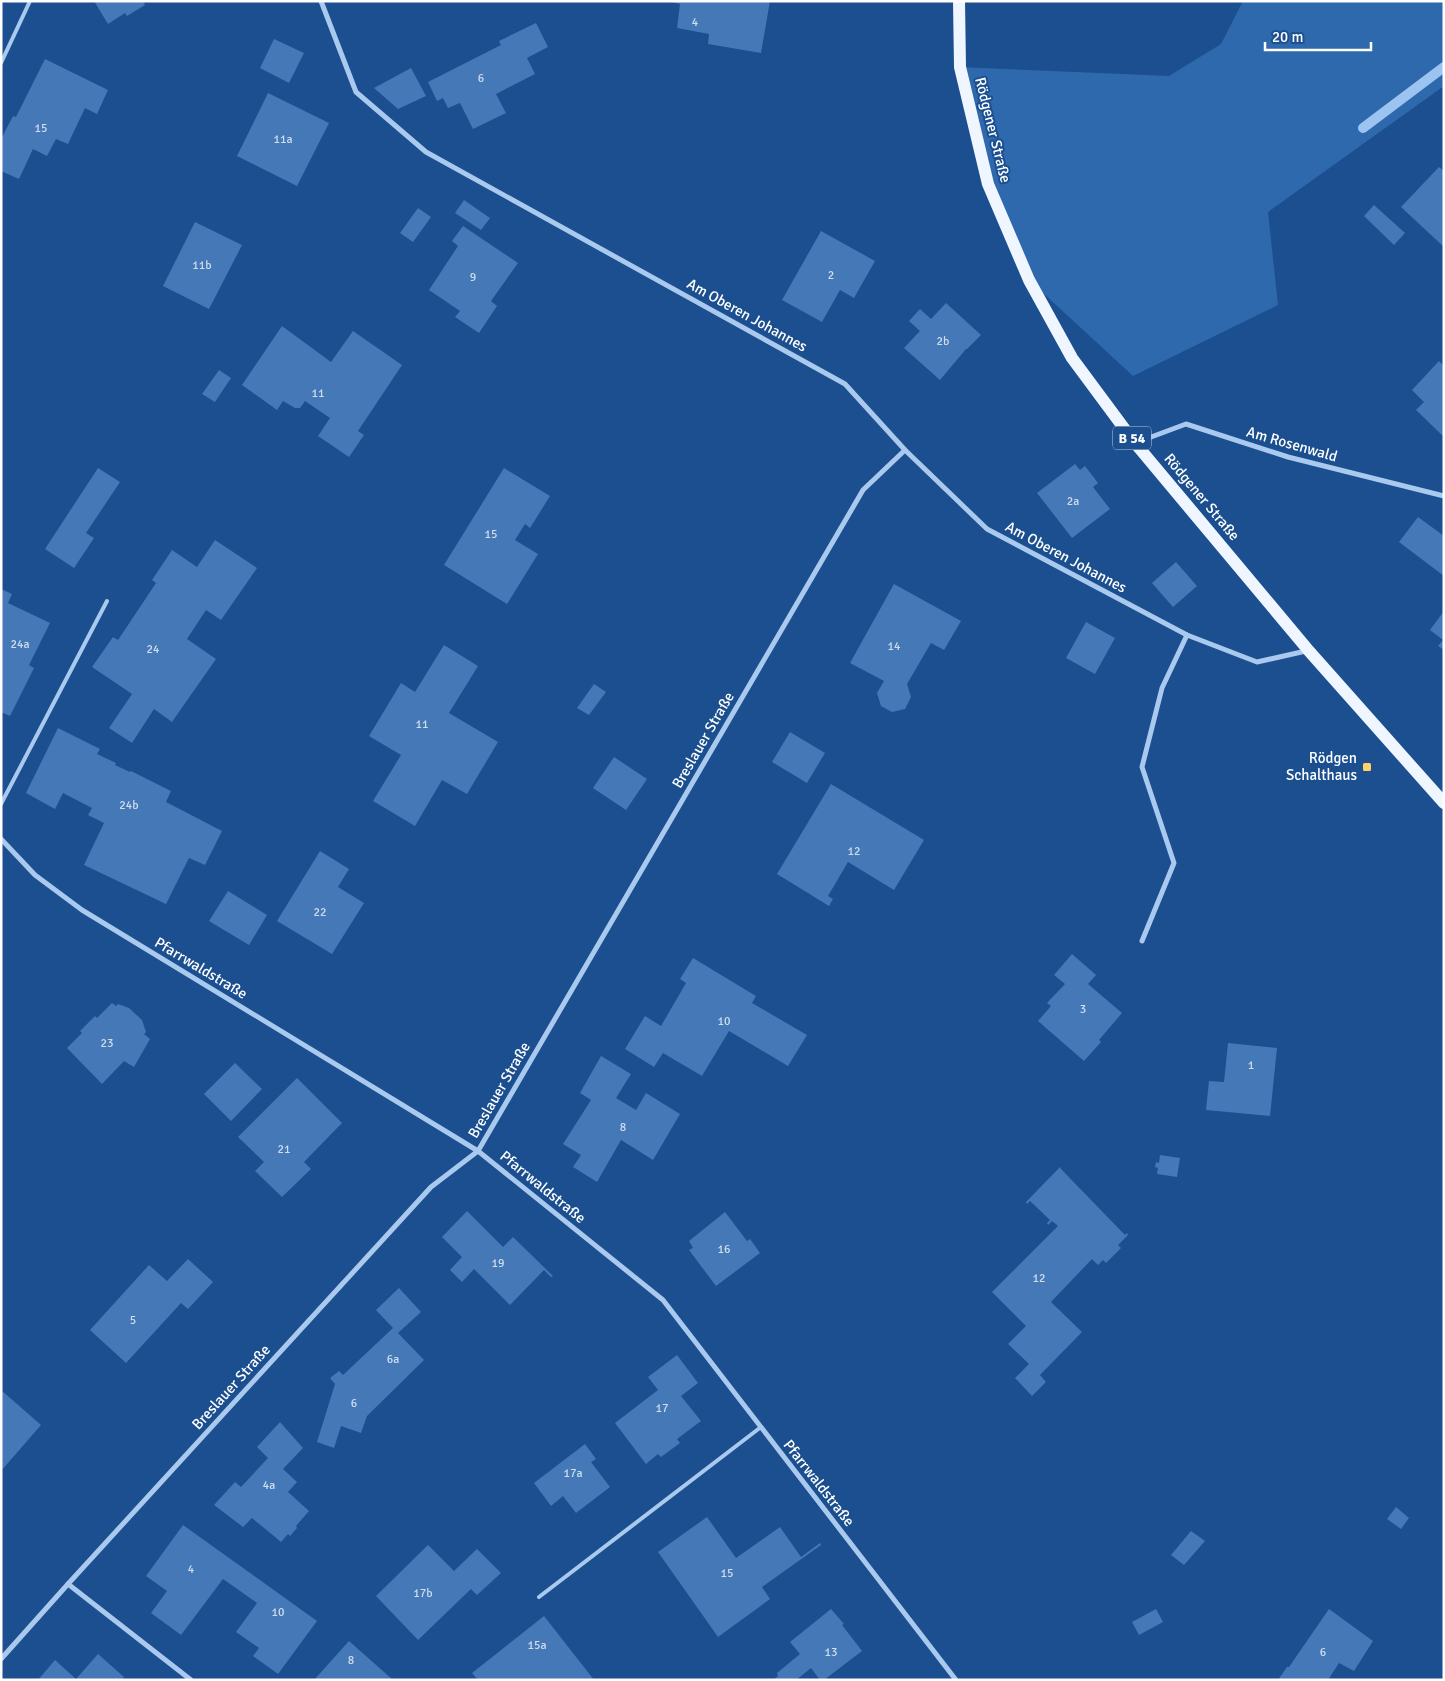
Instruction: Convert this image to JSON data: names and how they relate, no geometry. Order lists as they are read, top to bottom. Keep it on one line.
{"streets":{"main road":["Rödgener Straße","B 54"],"street":["Am Oberen Johannes","Am Rosenwald","Breslauer Straße","Pfarrwaldstraße"]},"crossings":[["Rödgener Straße","Am Oberen Johannes"],["Rödgener Straße","Am Rosenwald"],["Am Oberen Johannes","Breslauer Straße"],["Breslauer Straße","Pfarrwaldstraße"]],"places":{"transit":["Rödgen Schalthaus"]},"house_numbers":["4","6","15","11a","11b","2","9","2b","11","2a","15","24a","14","24","11","24b","12","22","3","10","23","1","8","21","16","19","12","5","6a","6","17","17a","4a","4","15","17b","10","15a","13","6","8"],"scale_bar":"20 m"}
